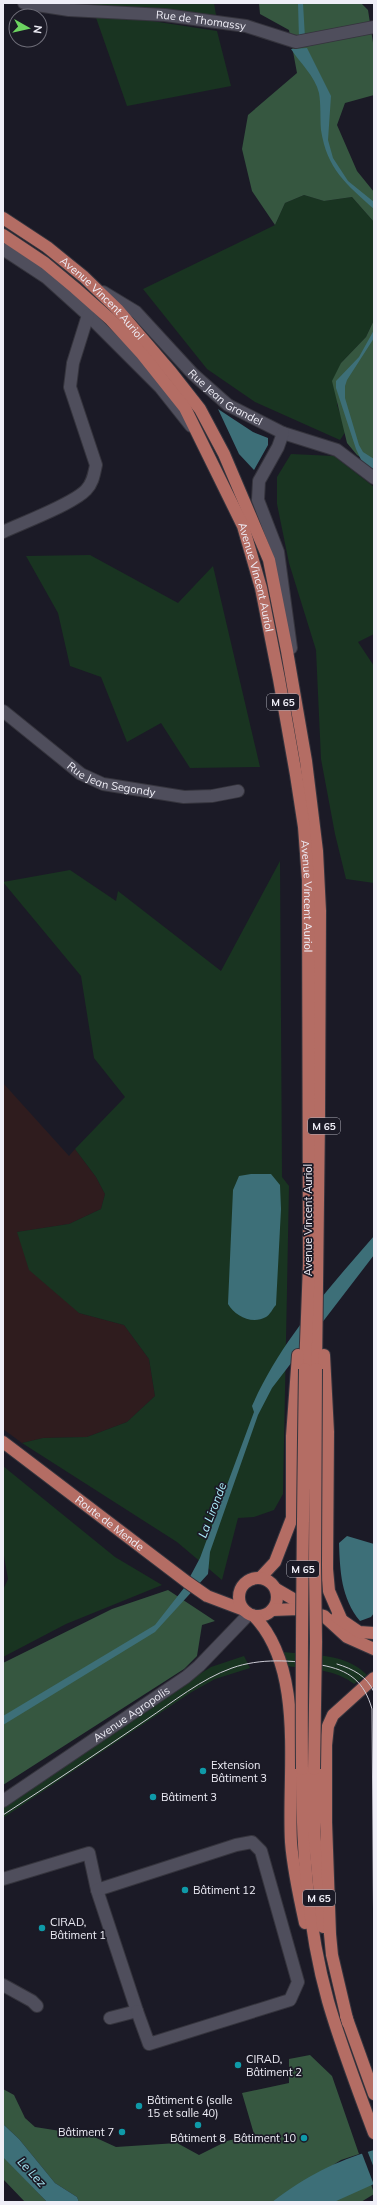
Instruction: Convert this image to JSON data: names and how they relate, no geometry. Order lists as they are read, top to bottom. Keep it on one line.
{"streets":{"main road":["Avenue Vincent Auriol","M 65","Route de Mende"],"street":["Rue de Thomassy","Rue Jean Grandel","Rue Jean Segondy","Avenue Agropolis"]},"crossings":[["Avenue Vincent Auriol","Rue Jean Grandel"],["Avenue Vincent Auriol","M 65"],["M 65","Route de Mende"],["M 65","Avenue Agropolis"],["Route de Mende","Avenue Agropolis"]],"water":["La Lironde","Le Lez"],"places":["Extension Bâtiment 3","Bâtiment 3","Bâtiment 12","CIRAD, Bâtiment 1","CIRAD, Bâtiment 2","Bâtiment 6 (salle 15 et salle 40)","Bâtiment 8","Bâtiment 7","Bâtiment 10"],"north":"right"}
